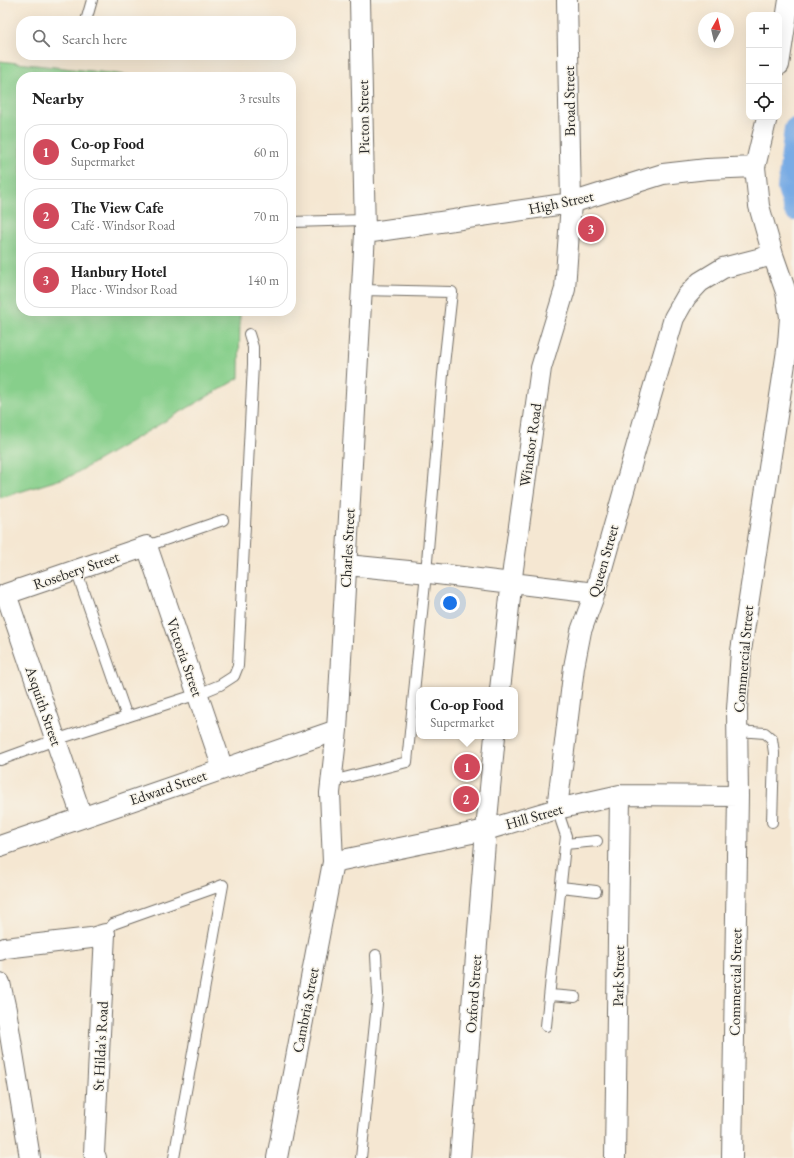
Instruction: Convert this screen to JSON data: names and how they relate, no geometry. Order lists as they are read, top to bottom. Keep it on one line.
{"streets":{"street":["Broad Street","Picton Street","High Street","Windsor Road","Charles Street","Queen Street","Rosebery Street","Victoria Street","Commercial Street","Asquith Street","Edward Street","Hill Street","Park Street","Oxford Street","Cambria Street","St Hilda's Road"]},"crossings":[["Broad Street","High Street"],["Broad Street","Windsor Road"],["Picton Street","High Street"],["Picton Street","Charles Street"],["High Street","Windsor Road"],["High Street","Charles Street"],["High Street","Commercial Street"],["Charles Street","Edward Street"],["Charles Street","Hill Street"],["Charles Street","Cambria Street"],["Queen Street","Commercial Street"],["Queen Street","Hill Street"],["Rosebery Street","Victoria Street"],["Rosebery Street","Asquith Street"],["Victoria Street","Edward Street"],["Commercial Street","Hill Street"],["Asquith Street","Edward Street"],["Hill Street","Park Street"],["Hill Street","Oxford Street"],["Hill Street","Cambria Street"]],"north":"top","page":{"map_buttons":["+","−"],"search":"Search here","heading":["Nearby","3 results"],"list":[{"mark":"1","name":"Co-op Food","note":"Supermarket","value":"60 m"},{"mark":"2","name":"The View Cafe","note":"Café · Windsor Road","value":"70 m"},{"mark":"3","name":"Hanbury Hotel","note":"Place · Windsor Road","value":"140 m"}],"pins":["3","1","2"],"popup":["Co-op Food","Supermarket"]}}
